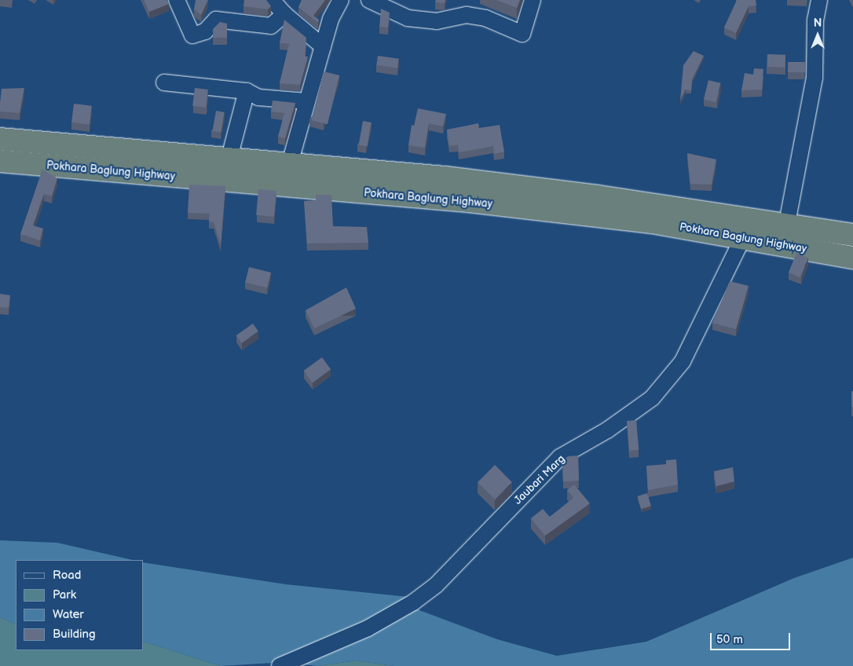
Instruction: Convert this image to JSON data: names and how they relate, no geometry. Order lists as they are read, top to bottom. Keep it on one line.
{"streets":{"highway":["Pokhara Baglung Highway"],"street":["Jaubari Marg"]},"crossings":[["Pokhara Baglung Highway","Jaubari Marg"]],"legend":["Road","Park","Water","Building"],"scale_bar":"50 m","north":"top"}
